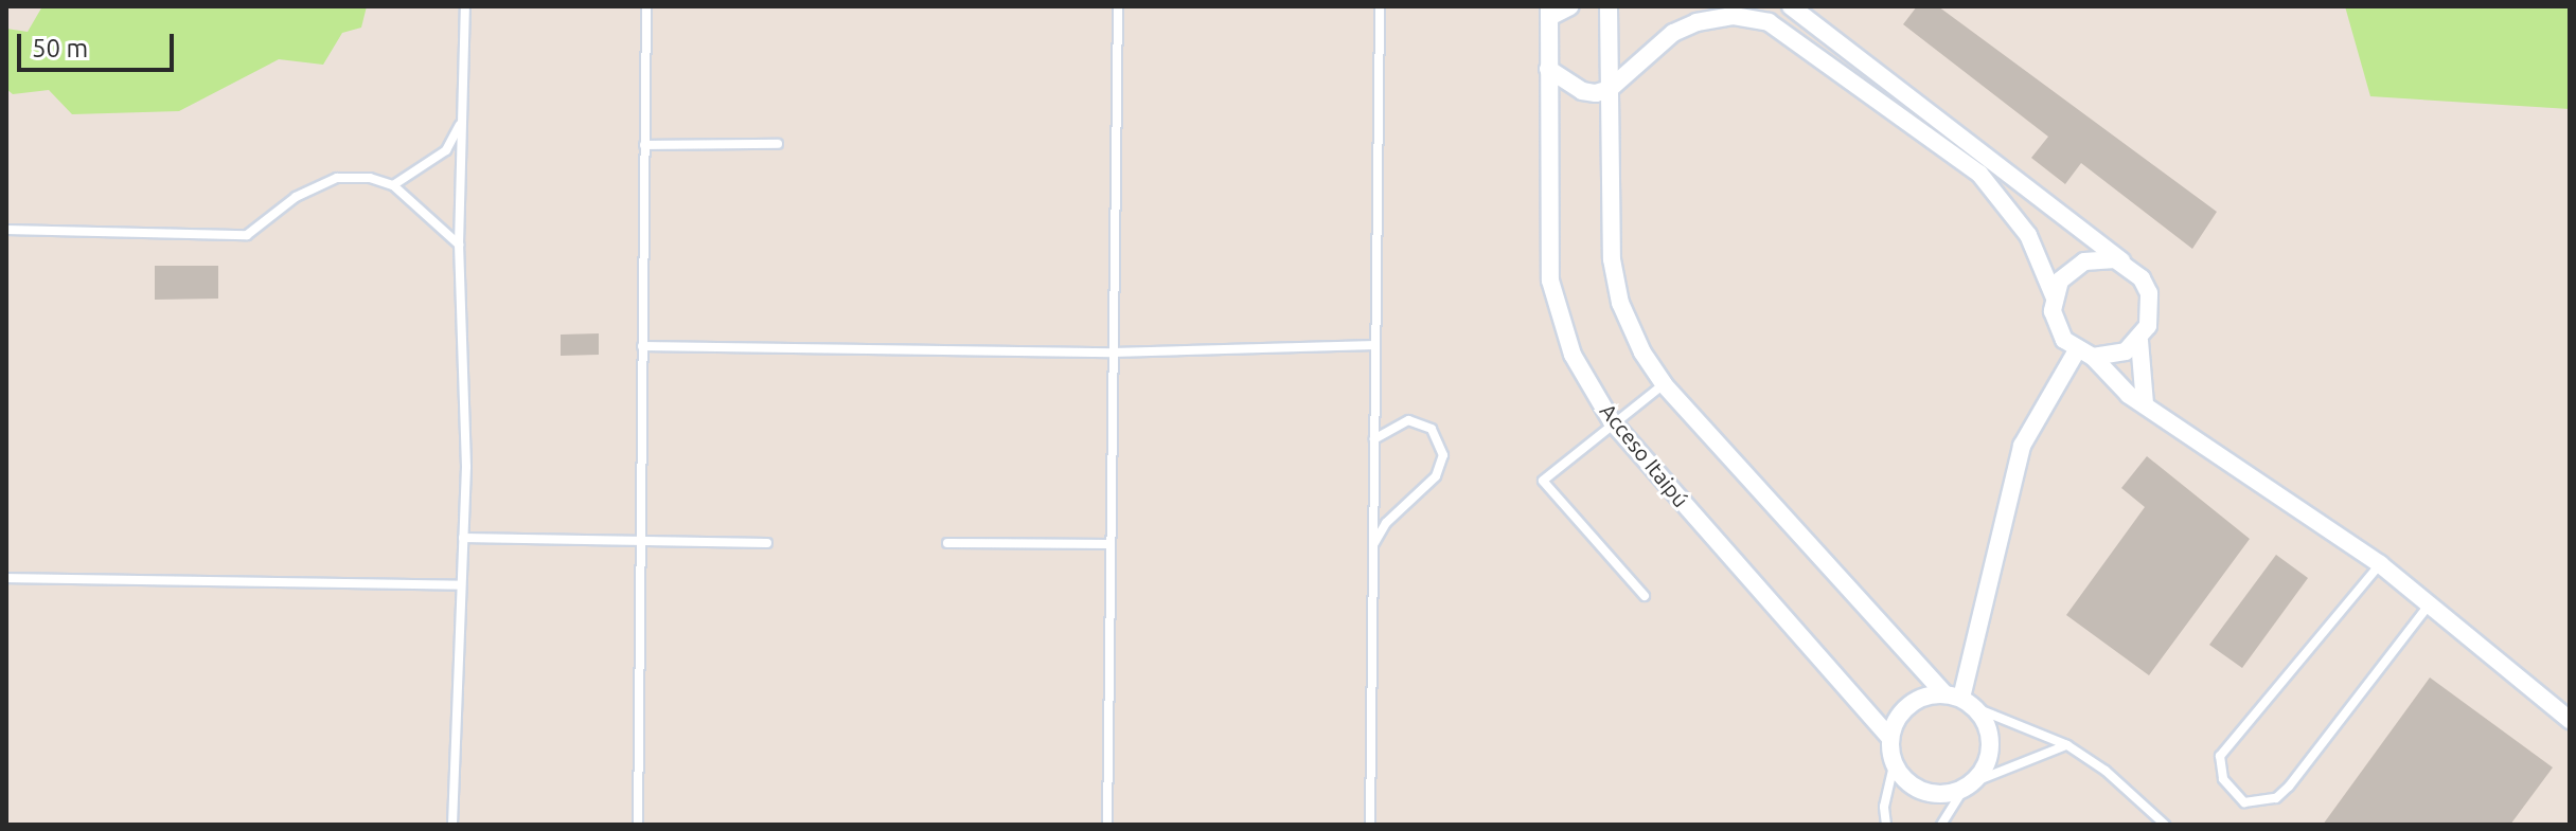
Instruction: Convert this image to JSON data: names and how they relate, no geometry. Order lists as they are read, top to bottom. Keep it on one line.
{"streets":{"street":["Acceso Itaipú"]},"scale_bar":"50 m"}
